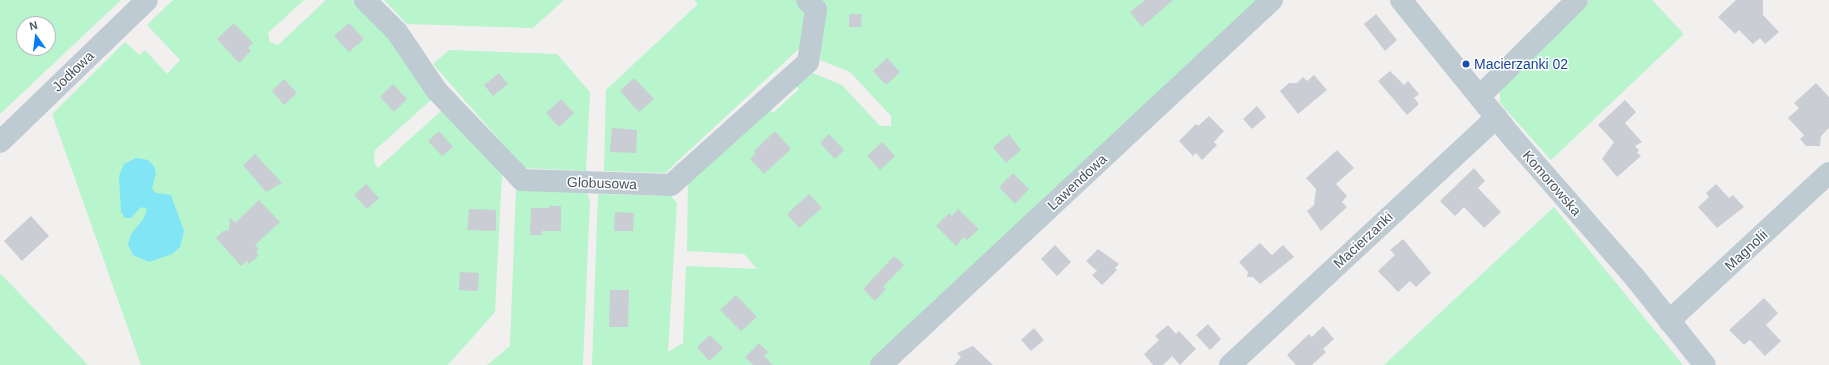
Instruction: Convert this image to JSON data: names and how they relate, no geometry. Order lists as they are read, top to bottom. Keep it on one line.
{"streets":{"street":["Jodłowa","Lawendowa","Globusowa","Komorowska","Macierzanki","Magnolii"]},"crossings":[["Komorowska","Macierzanki"],["Komorowska","Magnolii"]],"places":["Macierzanki 02"],"north":"top"}
